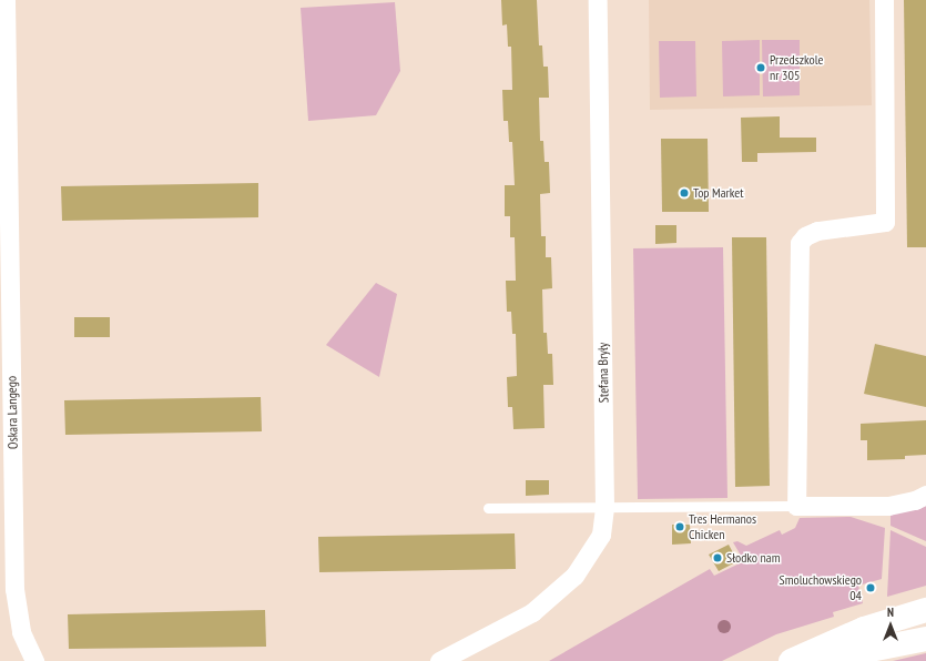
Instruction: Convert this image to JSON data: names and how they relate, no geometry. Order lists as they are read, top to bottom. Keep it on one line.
{"streets":{"street":["Stefana Bryły","Oskara Langego"]},"places":["Przedszkole nr 305","Top Market","Tres Hermanos Chicken","Słodko nam","Smoluchowskiego 04"],"north":"top"}
